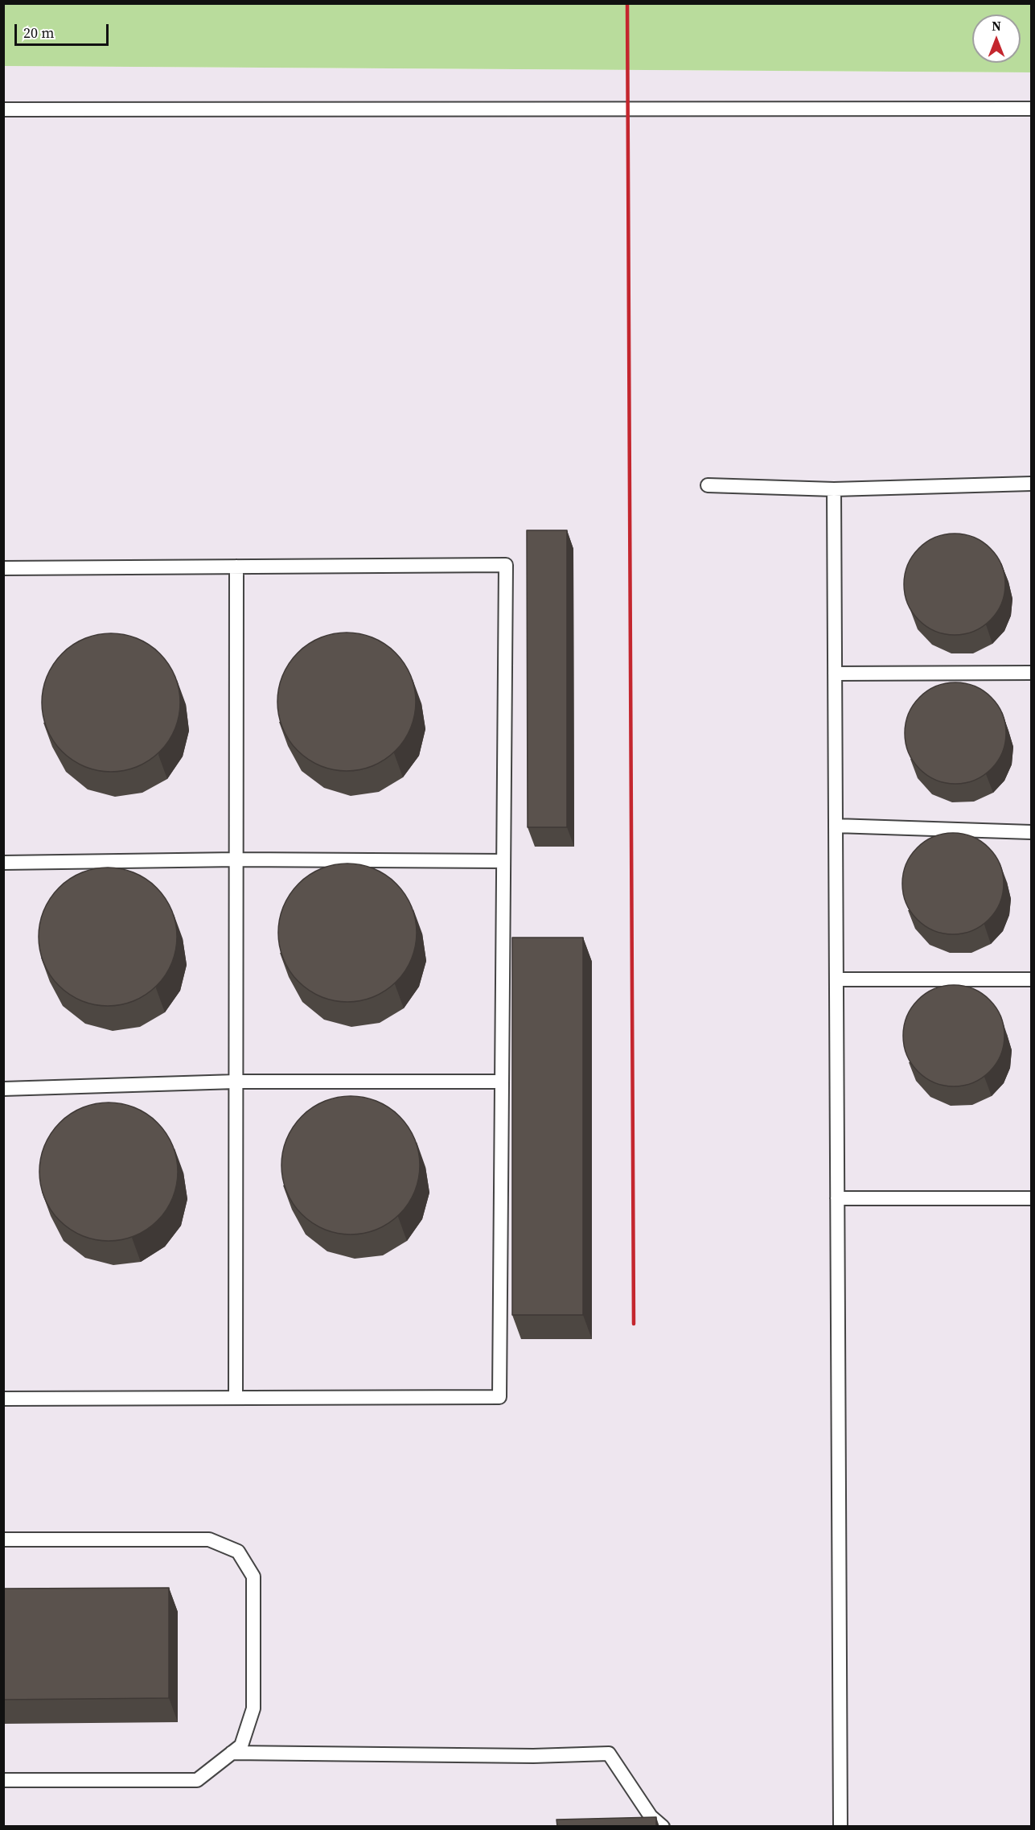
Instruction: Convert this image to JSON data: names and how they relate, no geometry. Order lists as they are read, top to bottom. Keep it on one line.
{"scale_bar":"20 m","north":"top"}
